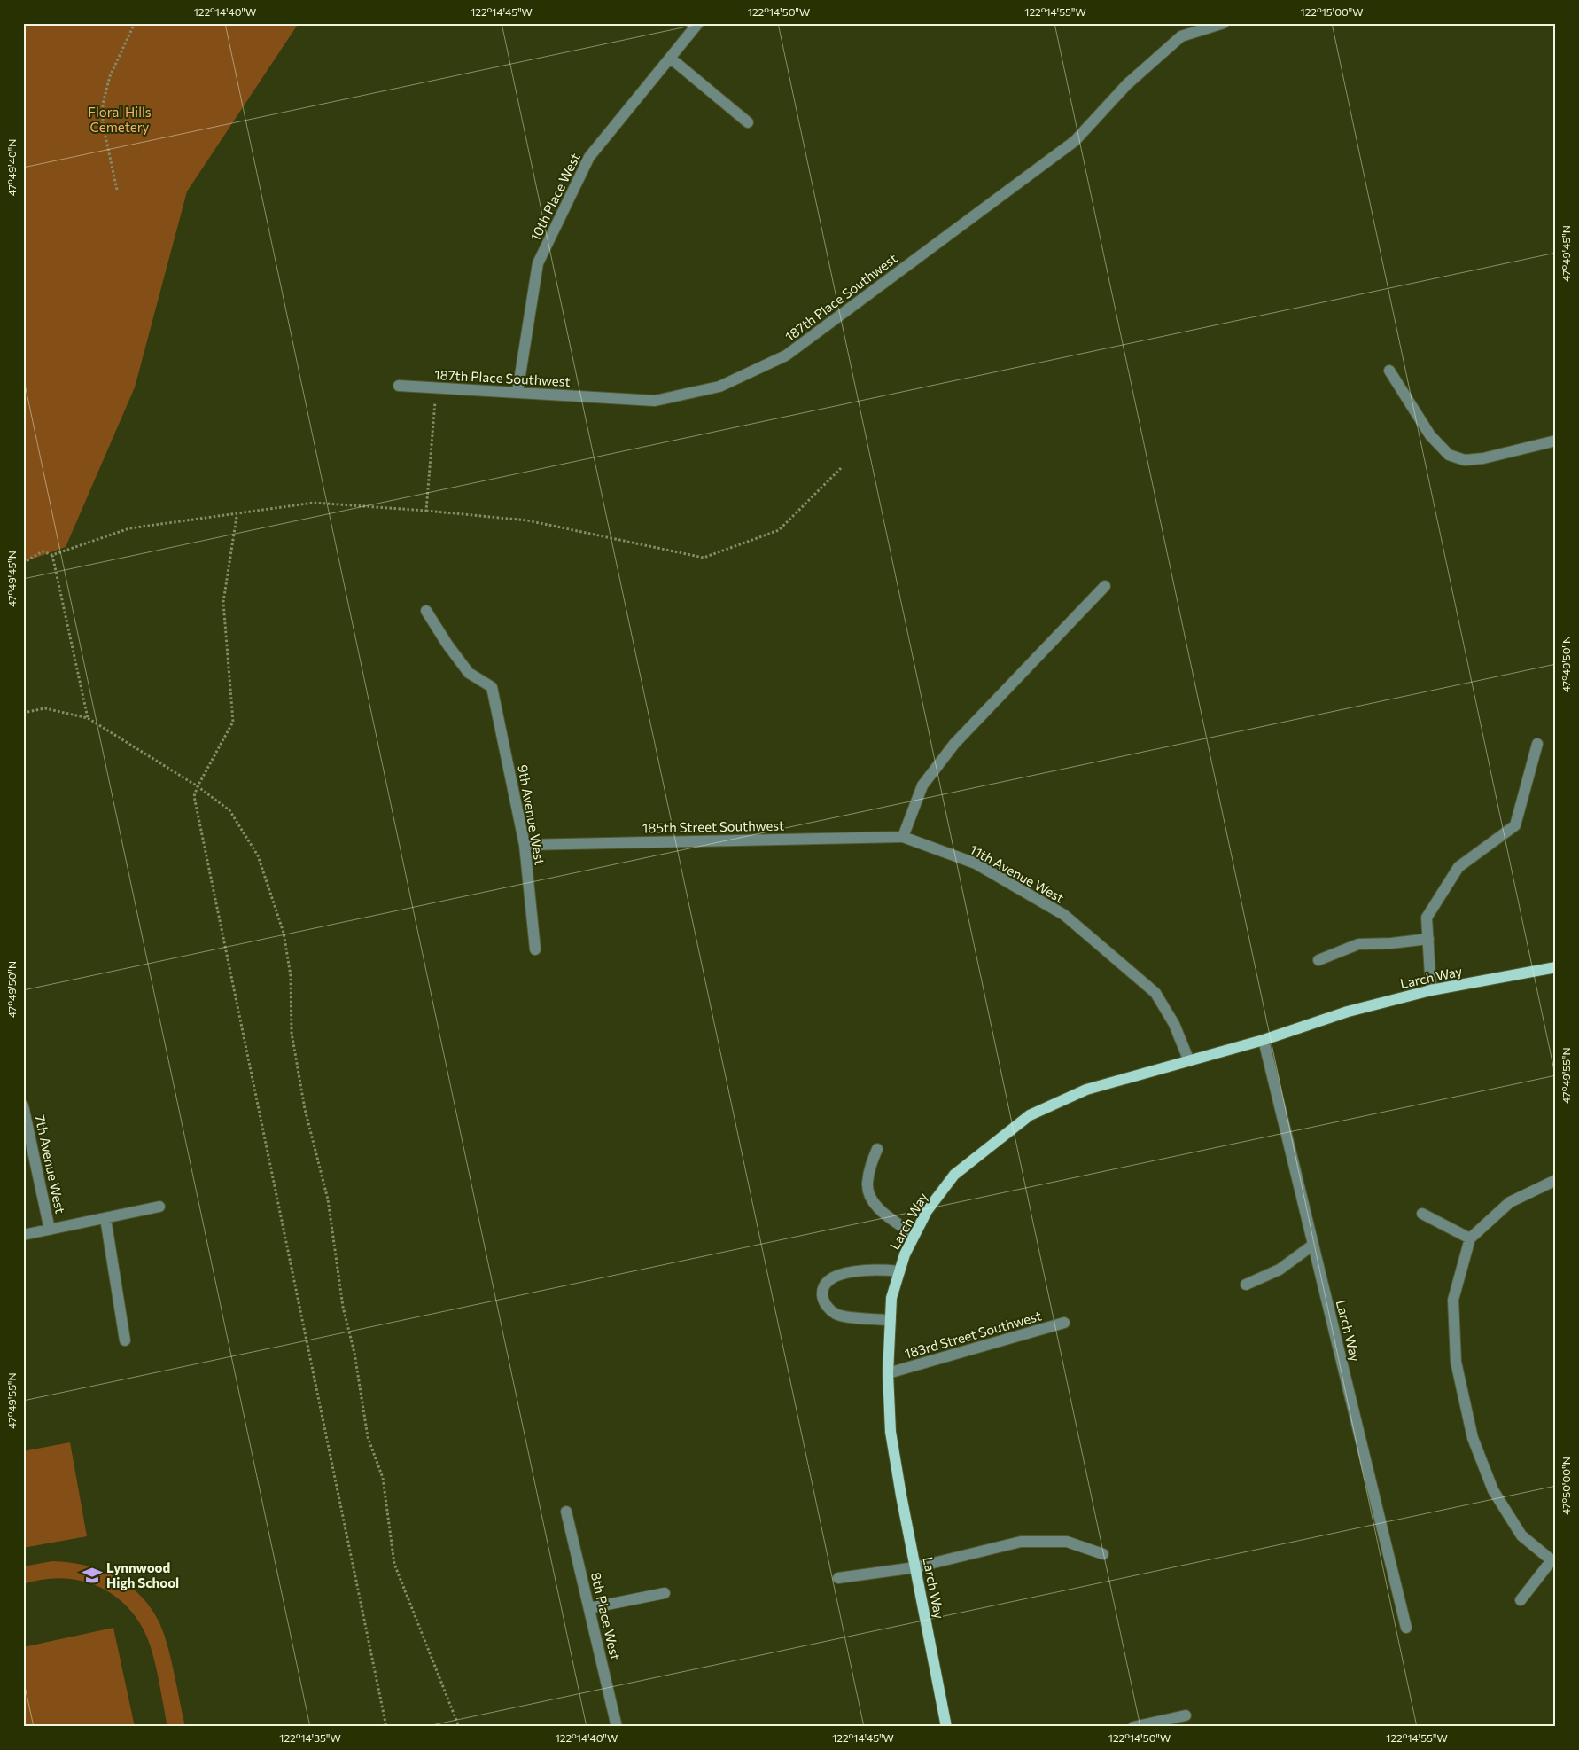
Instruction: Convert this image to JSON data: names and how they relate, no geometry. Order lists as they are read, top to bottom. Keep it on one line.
{"streets":{"main road":["Larch Way"],"street":["10th Place West","187th Place Southwest","9th Avenue West","185th Street Southwest","11th Avenue West","7th Avenue West","183rd Street Southwest","8th Place West"]},"crossings":[["10th Place West","187th Place Southwest"],["9th Avenue West","185th Street Southwest"],["185th Street Southwest","11th Avenue West"],["11th Avenue West","Larch Way"],["Larch Way","183rd Street Southwest"]],"parks":["Floral Hills Cemetery"],"places":{"school or university":["Lynnwood High School"]},"coordinates":["122°14'40\"W","122°14'45\"W","122°14'50\"W","122°14'55\"W","122°15'00\"W","47°49'40\"N","47°49'45\"N","47°49'50\"N","47°49'55\"N","47°50'00\"N","122°14'35\"W"]}
